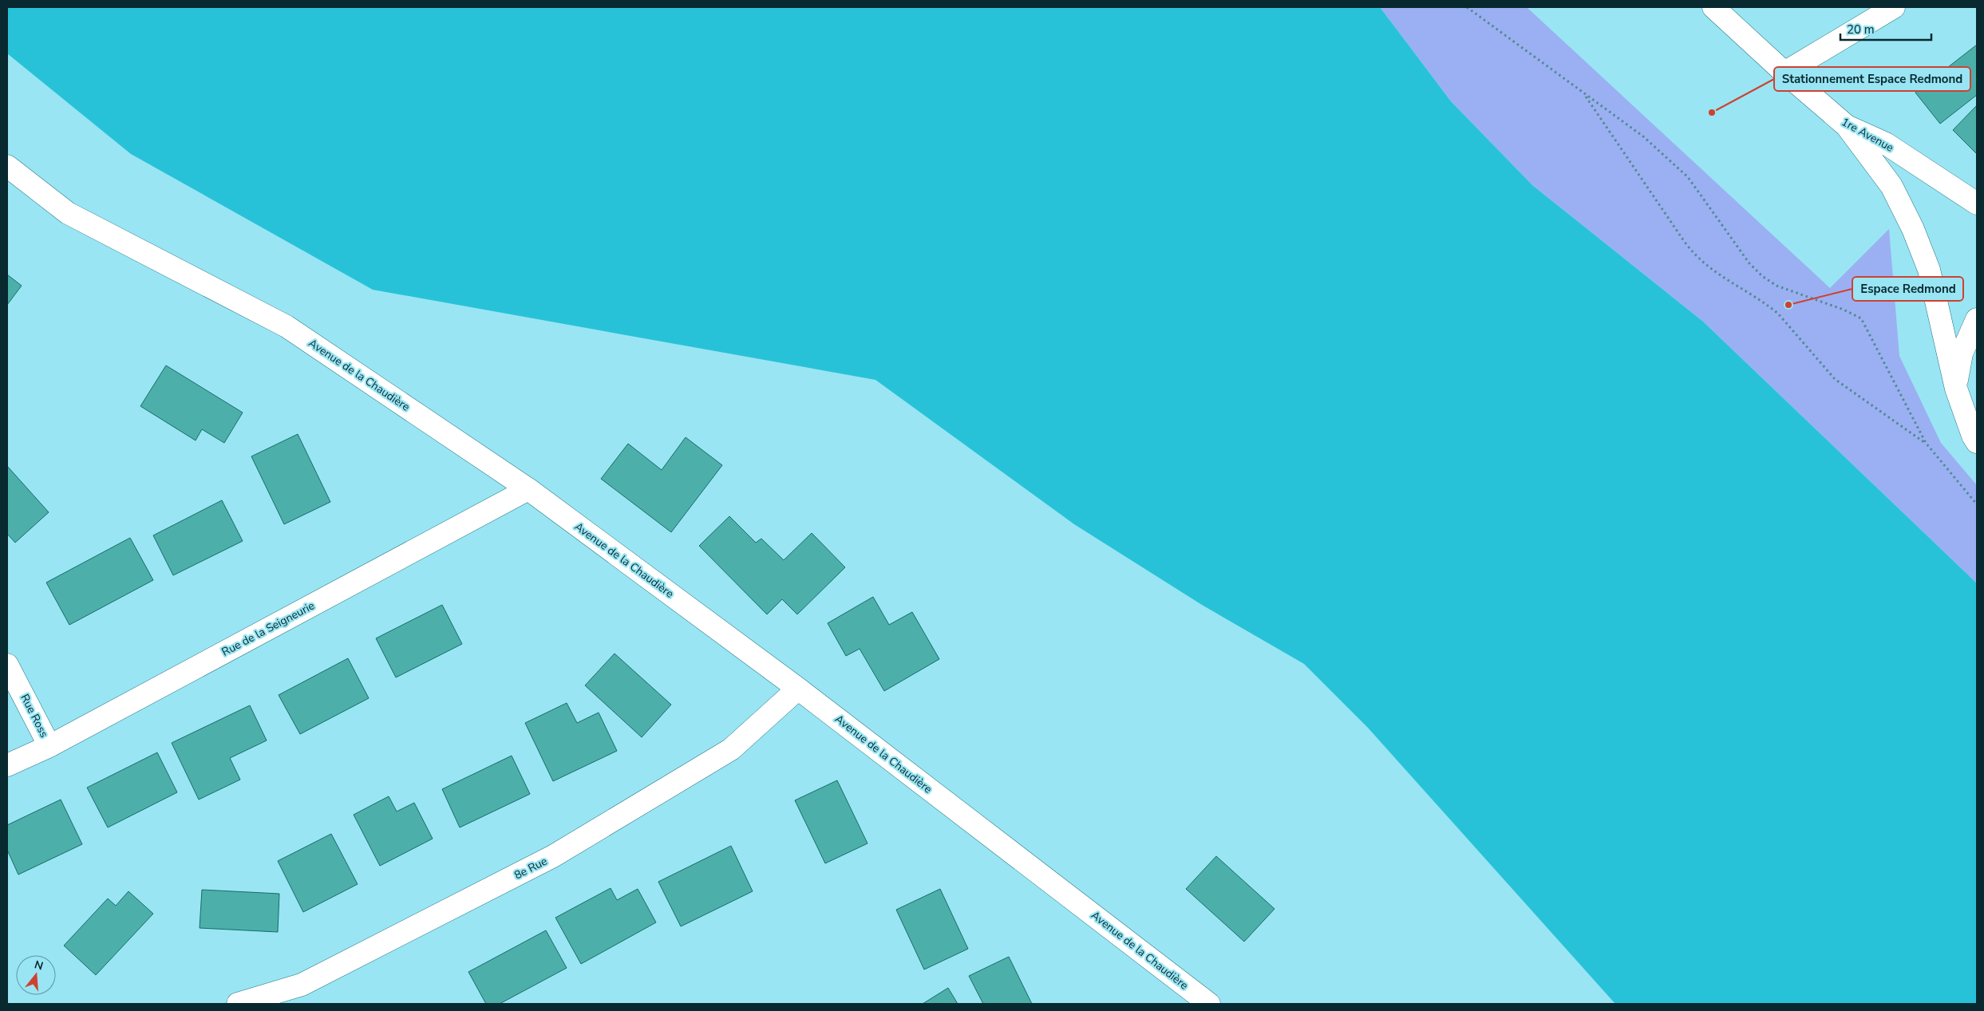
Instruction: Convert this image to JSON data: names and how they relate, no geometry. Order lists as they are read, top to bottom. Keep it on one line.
{"streets":{"street":["1re Avenue","Avenue de la Chaudière","Rue de la Seigneurie","Rue Ross","8e Rue"]},"crossings":[["Avenue de la Chaudière","Rue de la Seigneurie"],["Avenue de la Chaudière","8e Rue"],["Rue de la Seigneurie","Rue Ross"]],"places":["Stationnement Espace Redmond","Espace Redmond"],"scale_bar":"20 m","north":"top"}
